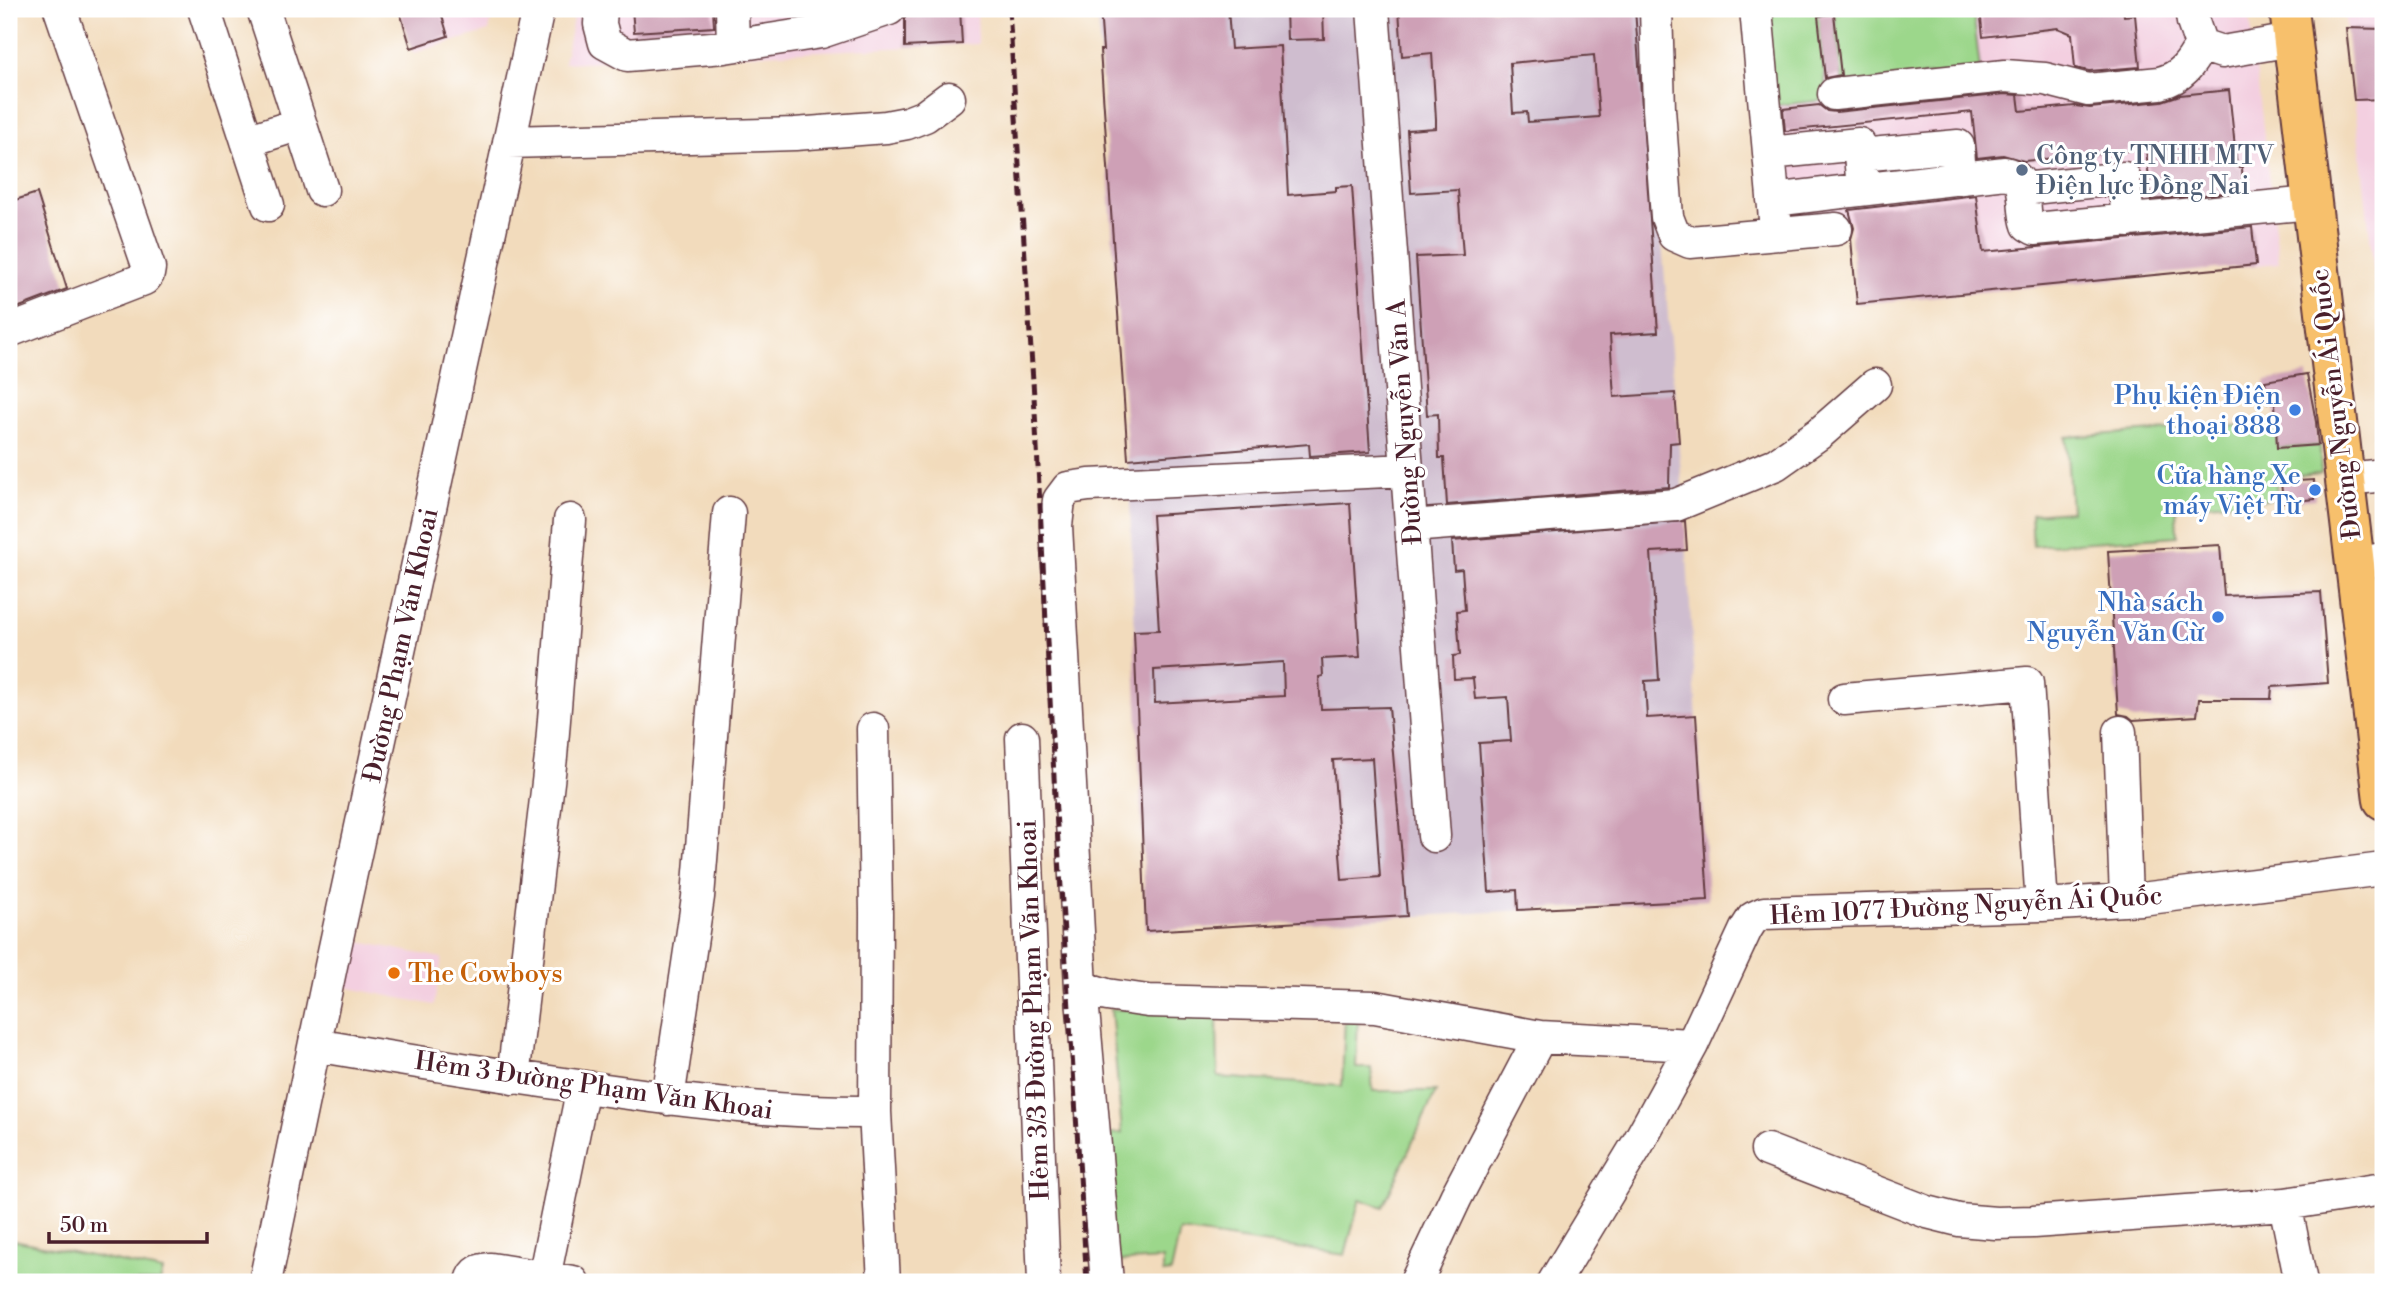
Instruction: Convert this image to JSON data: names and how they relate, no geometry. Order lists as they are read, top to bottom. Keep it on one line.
{"streets":{"main road":["Đường Nguyễn Ái Quốc"],"street":["Đường Nguyễn Văn A","Đường Phạm Văn Khoai","Hẻm 1077 Đường Nguyễn Ái Quốc","Hẻm 3/3 Đường Phạm Văn Khoai","Hẻm 3 Đường Phạm Văn Khoai"]},"crossings":[["Đường Phạm Văn Khoai","Hẻm 3 Đường Phạm Văn Khoai"]],"places":["Công ty TNHH MTV Điện lực Đồng Nai","Phụ kiện Điện thoại 888","Cửa hàng Xe máy Việt Từ","Nhà sách Nguyễn Văn Cừ","The Cowboys"],"scale_bar":"50 m"}
